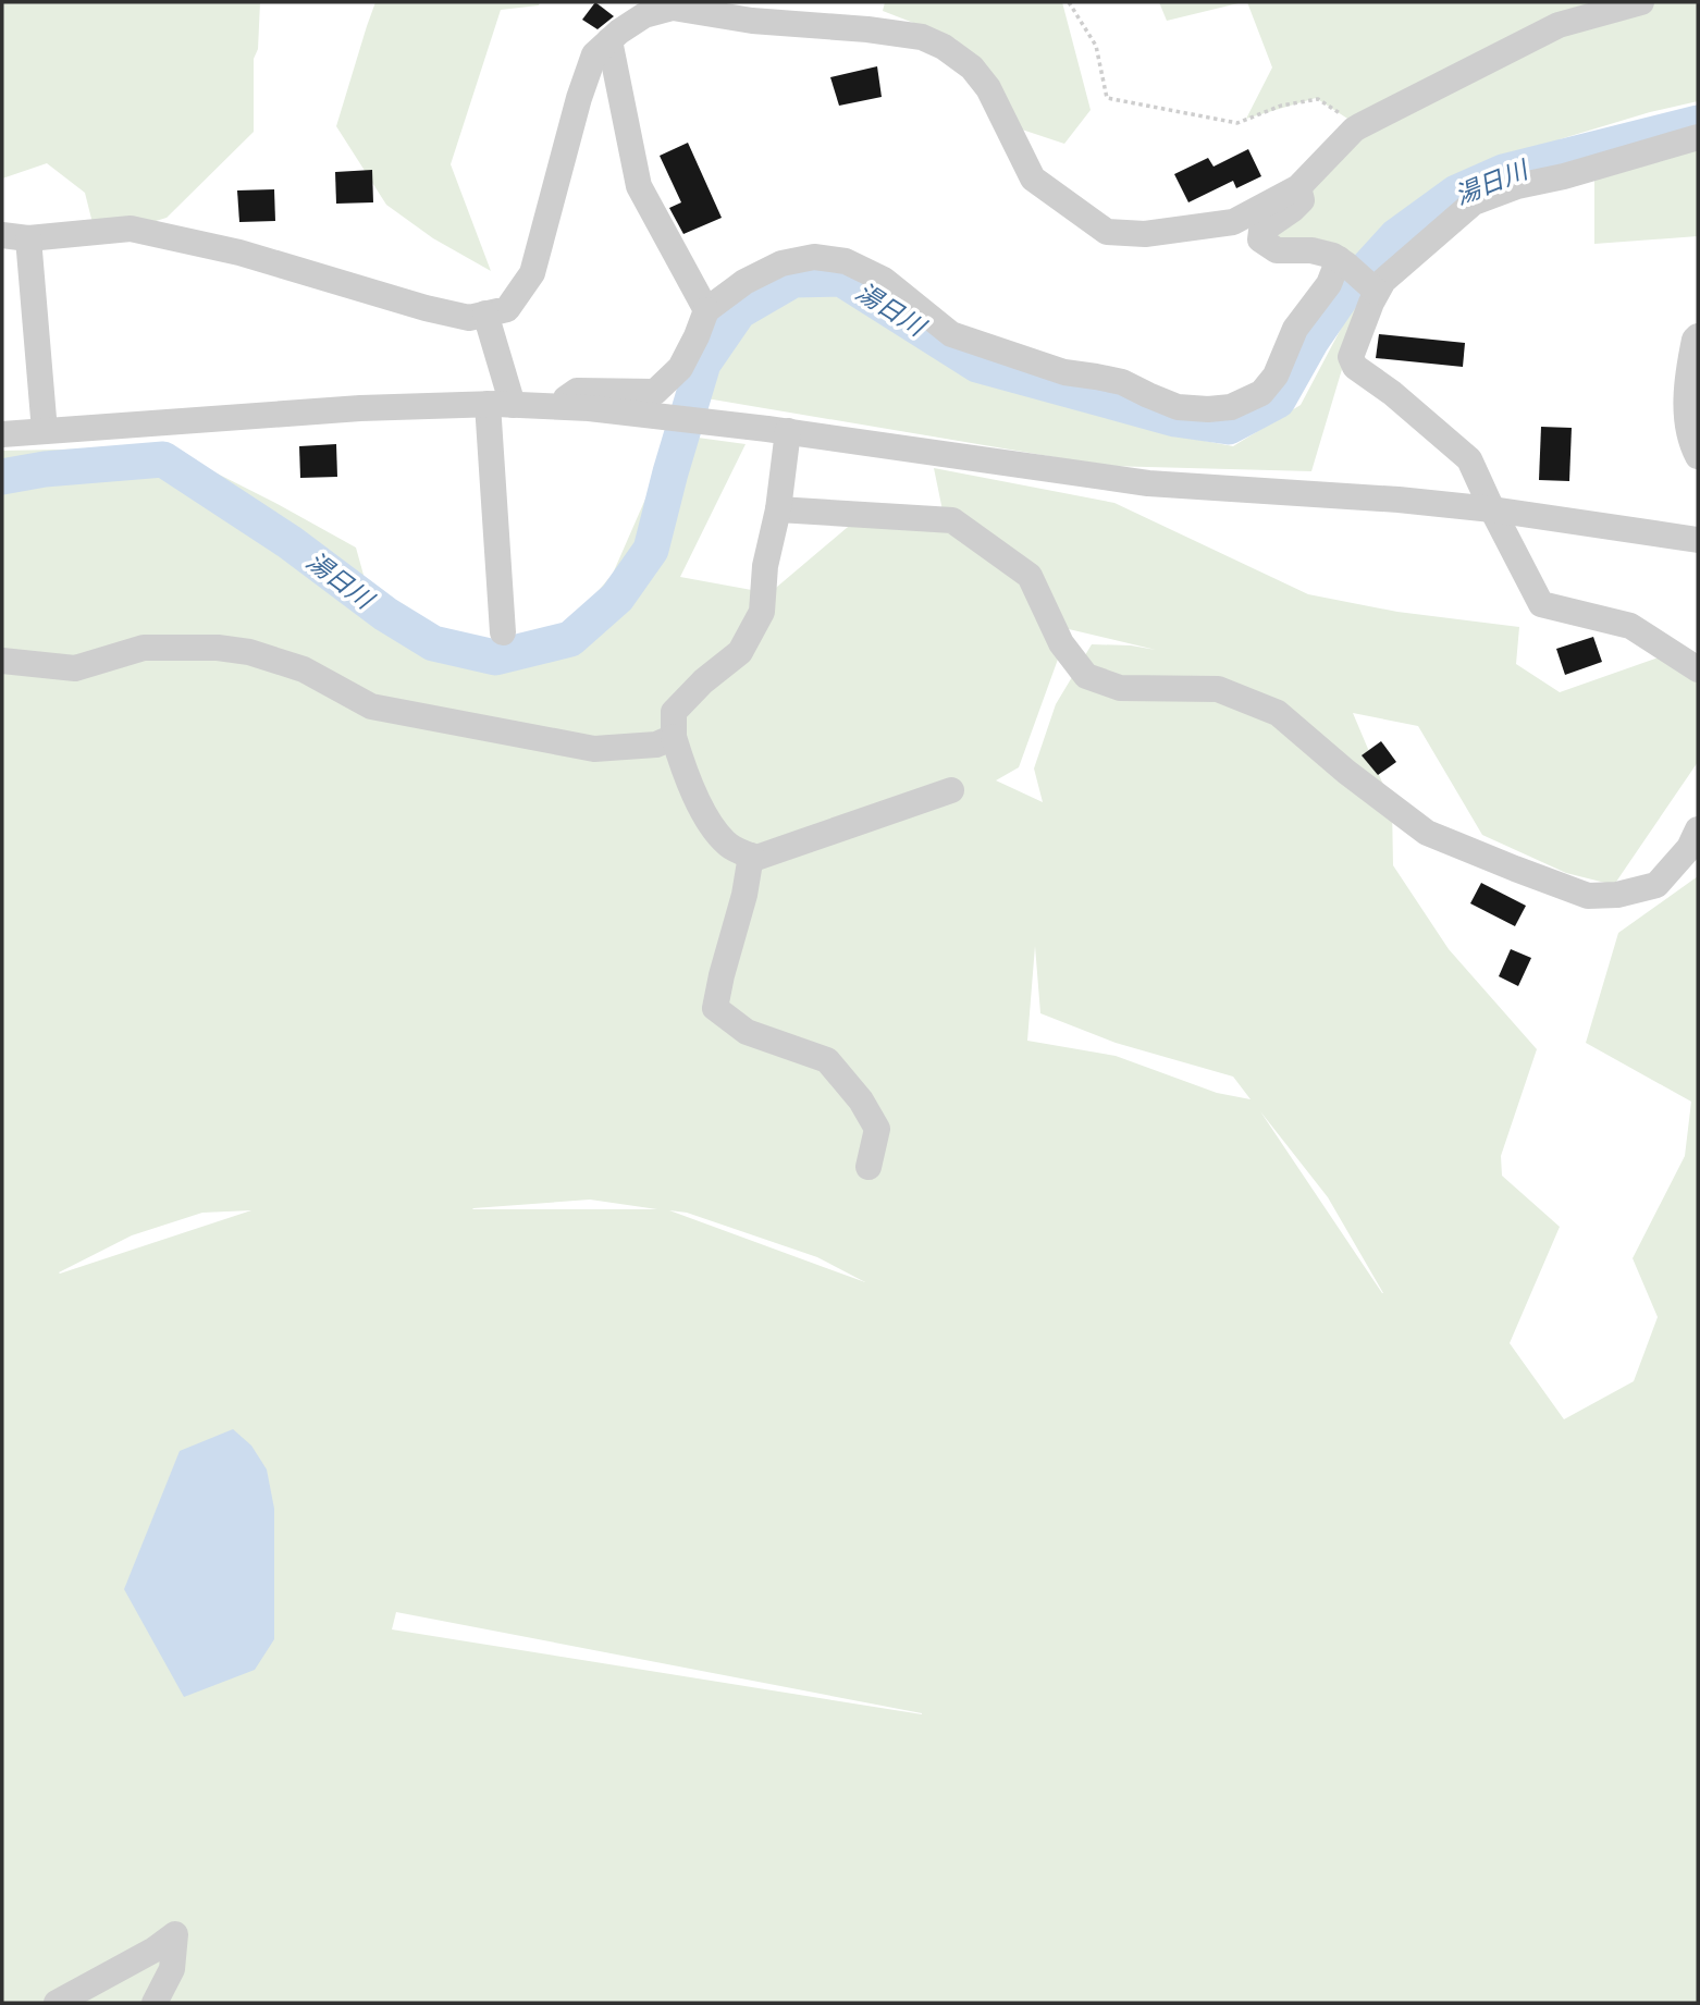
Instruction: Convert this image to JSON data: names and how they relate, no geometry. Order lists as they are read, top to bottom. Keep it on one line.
{"water":["湯日川"]}
